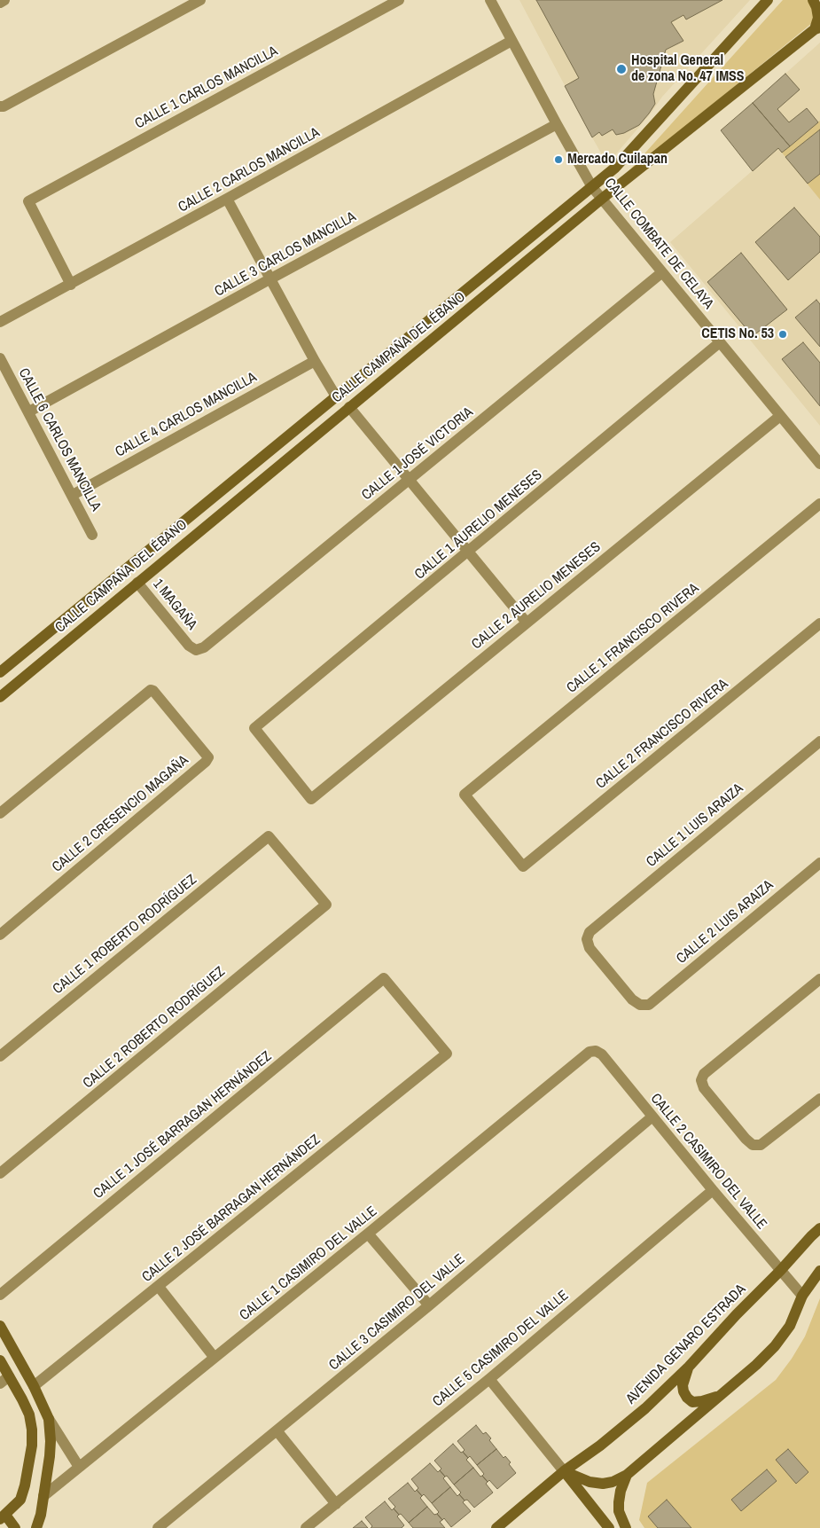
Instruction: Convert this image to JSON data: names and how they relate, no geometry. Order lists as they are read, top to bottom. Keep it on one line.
{"streets":{"street":["CALLE 1 CARLOS MANCILLA","CALLE 2 CARLOS MANCILLA","CALLE COMBATE DE CELAYA","CALLE 3 CARLOS MANCILLA","CALLE CAMPAÑA DEL ÉBANO","CALLE 4 CARLOS MANCILLA","CALLE 6 CARLOS MANCILLA","CALLE 1 JOSÉ VICTORIA","CALLE 1 AURELIO MENESES","CALLE 2 AURELIO MENESES","1 MAGAÑA","CALLE 1 FRANCISCO RIVERA","CALLE 2 FRANCISCO RIVERA","CALLE 2 CRESENCIO MAGAÑA","CALLE 1 LUIS ARAIZA","CALLE 2 LUIS ARAIZA","CALLE 1 ROBERTO RODRÍGUEZ","CALLE 2 ROBERTO RODRÍGUEZ","CALLE 1 JOSÉ BARRAGAN HERNÁNDEZ","CALLE 2 CASIMIRO DEL VALLE","CALLE 2 JOSÉ BARRAGAN HERNÁNDEZ","CALLE 1 CASIMIRO DEL VALLE","CALLE 3 CASIMIRO DEL VALLE","AVENIDA GENARO ESTRADA","CALLE 5 CASIMIRO DEL VALLE"]},"crossings":[["CALLE 1 CARLOS MANCILLA","CALLE 2 CARLOS MANCILLA"],["CALLE 2 CARLOS MANCILLA","CALLE COMBATE DE CELAYA"],["CALLE COMBATE DE CELAYA","CALLE 3 CARLOS MANCILLA"],["CALLE COMBATE DE CELAYA","CALLE CAMPAÑA DEL ÉBANO"],["CALLE COMBATE DE CELAYA","CALLE 1 JOSÉ VICTORIA"],["CALLE COMBATE DE CELAYA","CALLE 1 AURELIO MENESES"],["CALLE COMBATE DE CELAYA","CALLE 2 AURELIO MENESES"],["CALLE 3 CARLOS MANCILLA","CALLE 6 CARLOS MANCILLA"],["CALLE CAMPAÑA DEL ÉBANO","1 MAGAÑA"],["CALLE 4 CARLOS MANCILLA","CALLE 6 CARLOS MANCILLA"],["CALLE 1 JOSÉ VICTORIA","1 MAGAÑA"],["CALLE 1 AURELIO MENESES","CALLE 2 AURELIO MENESES"],["CALLE 1 FRANCISCO RIVERA","CALLE 2 FRANCISCO RIVERA"],["CALLE 1 LUIS ARAIZA","CALLE 2 LUIS ARAIZA"],["CALLE 1 ROBERTO RODRÍGUEZ","CALLE 2 ROBERTO RODRÍGUEZ"],["CALLE 1 JOSÉ BARRAGAN HERNÁNDEZ","CALLE 2 JOSÉ BARRAGAN HERNÁNDEZ"],["CALLE 2 CASIMIRO DEL VALLE","CALLE 1 CASIMIRO DEL VALLE"],["CALLE 2 CASIMIRO DEL VALLE","CALLE 3 CASIMIRO DEL VALLE"],["CALLE 2 CASIMIRO DEL VALLE","AVENIDA GENARO ESTRADA"],["CALLE 2 CASIMIRO DEL VALLE","CALLE 5 CASIMIRO DEL VALLE"]],"places":["Hospital General de zona No. 47 IMSS","Mercado Cuilapan","CETIS No. 53"]}
